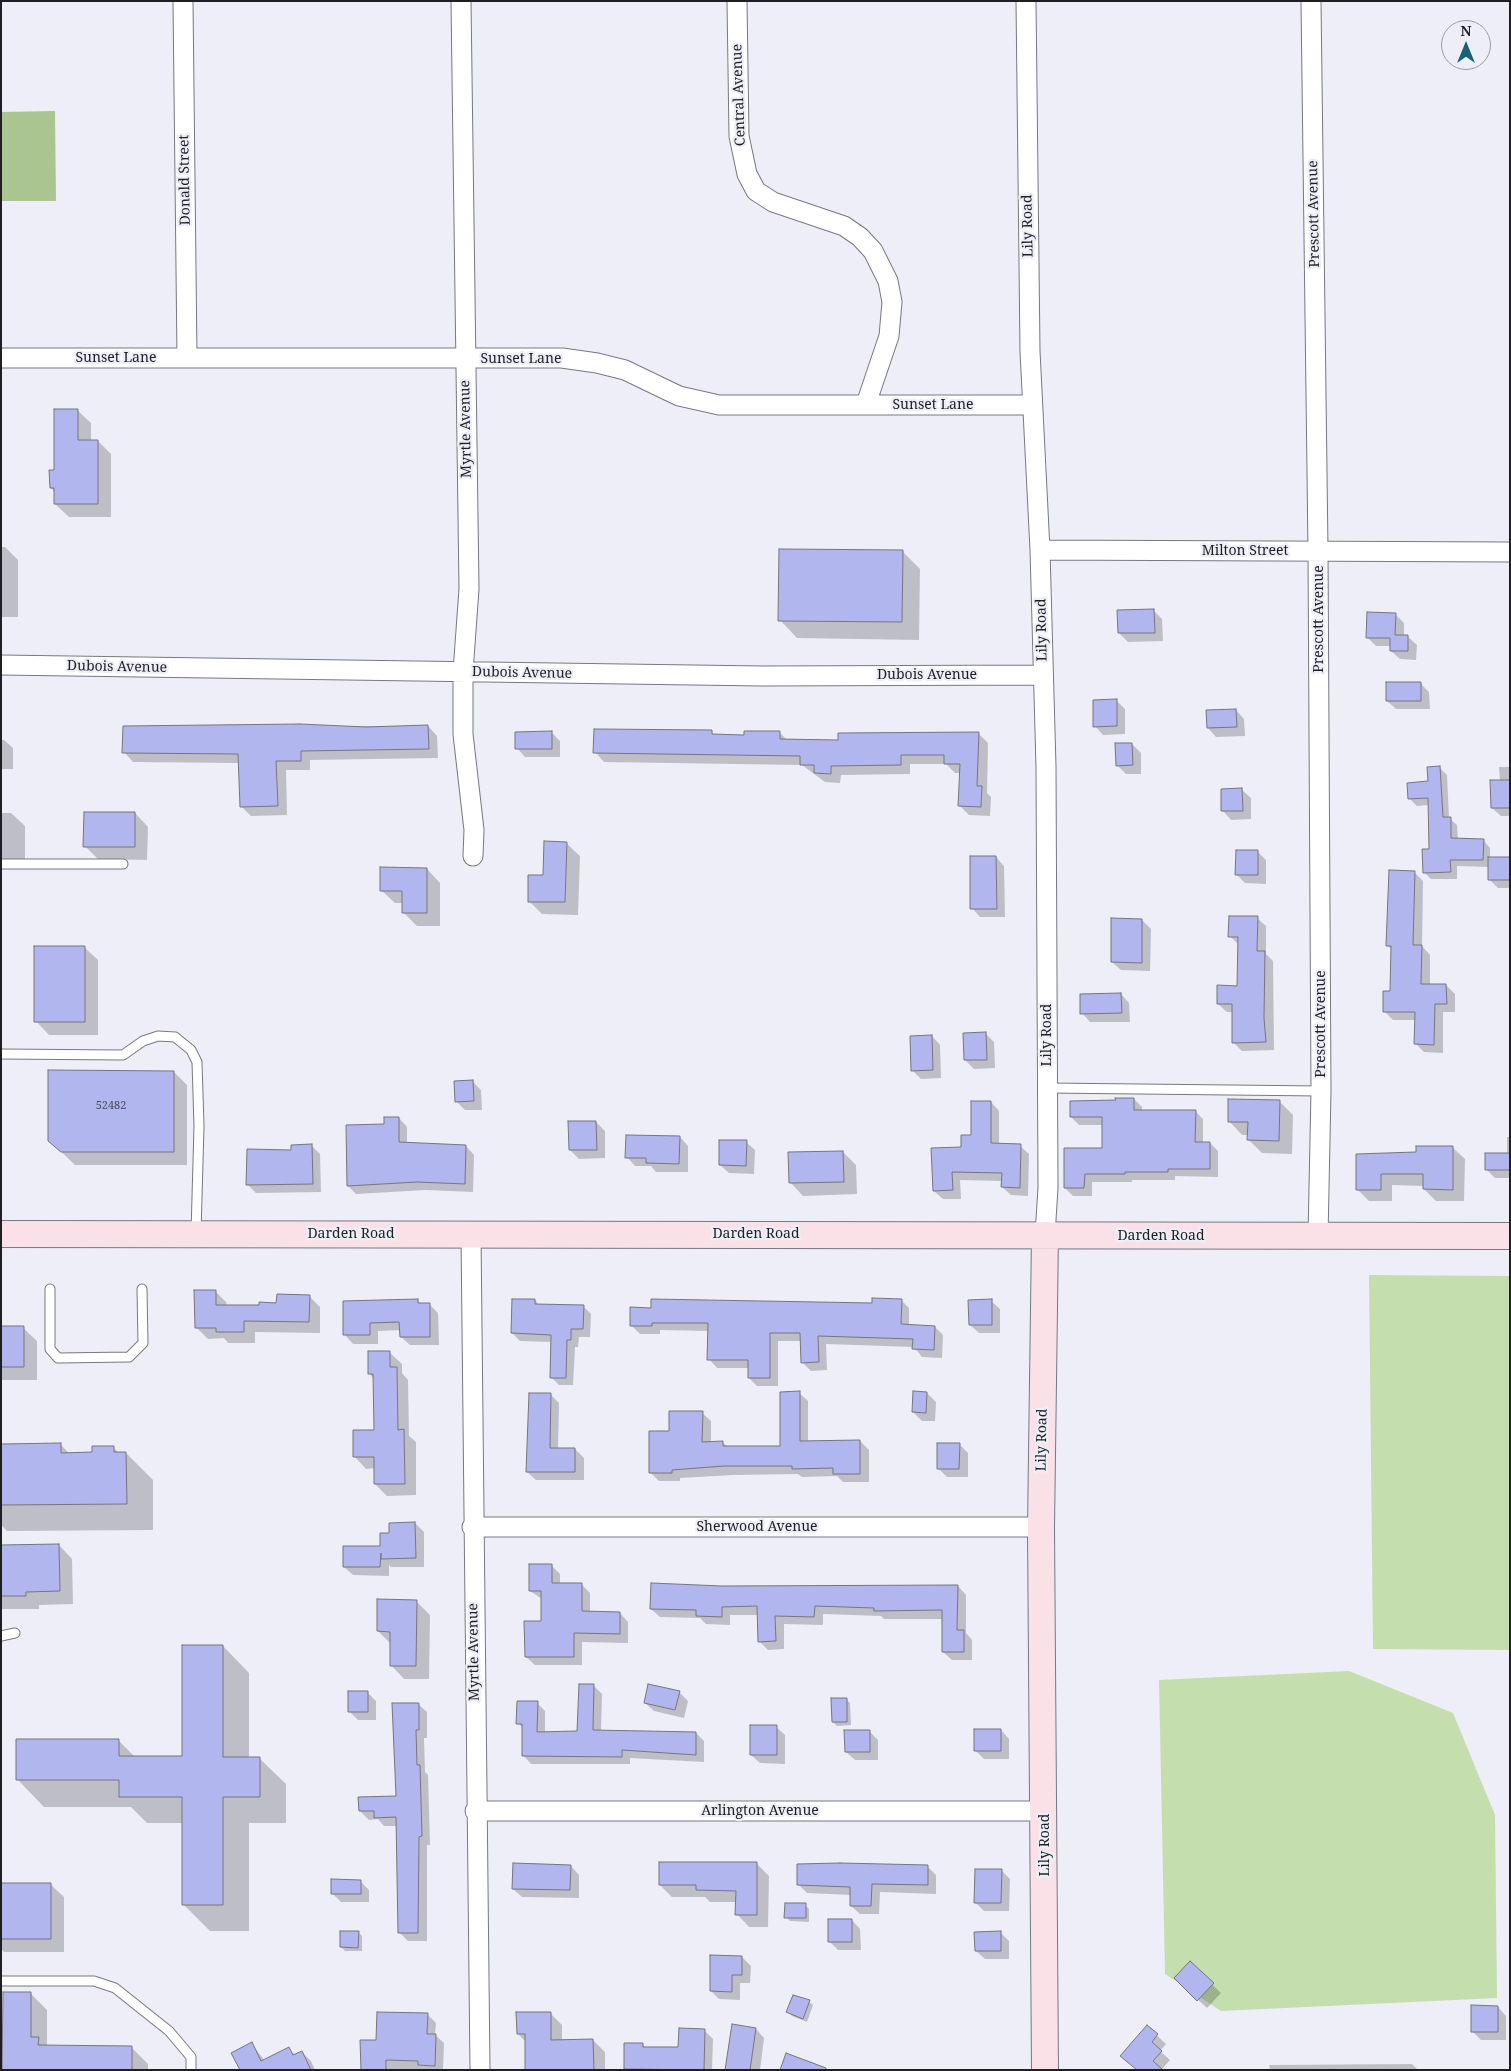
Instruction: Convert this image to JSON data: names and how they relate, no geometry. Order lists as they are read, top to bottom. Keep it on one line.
{"streets":{"street":["Central Avenue","Donald Street","Prescott Avenue","Lily Road","Sunset Lane","Myrtle Avenue","Milton Street","Dubois Avenue","Darden Road","Sherwood Avenue","Arlington Avenue"]},"crossings":[["Central Avenue","Sunset Lane"],["Donald Street","Sunset Lane"],["Prescott Avenue","Milton Street"],["Prescott Avenue","Darden Road"],["Lily Road","Sunset Lane"],["Lily Road","Milton Street"],["Lily Road","Dubois Avenue"],["Lily Road","Darden Road"],["Lily Road","Sherwood Avenue"],["Lily Road","Arlington Avenue"],["Sunset Lane","Myrtle Avenue"],["Myrtle Avenue","Dubois Avenue"],["Myrtle Avenue","Darden Road"],["Myrtle Avenue","Sherwood Avenue"],["Myrtle Avenue","Arlington Avenue"]],"house_numbers":["52482"],"north":"top"}
